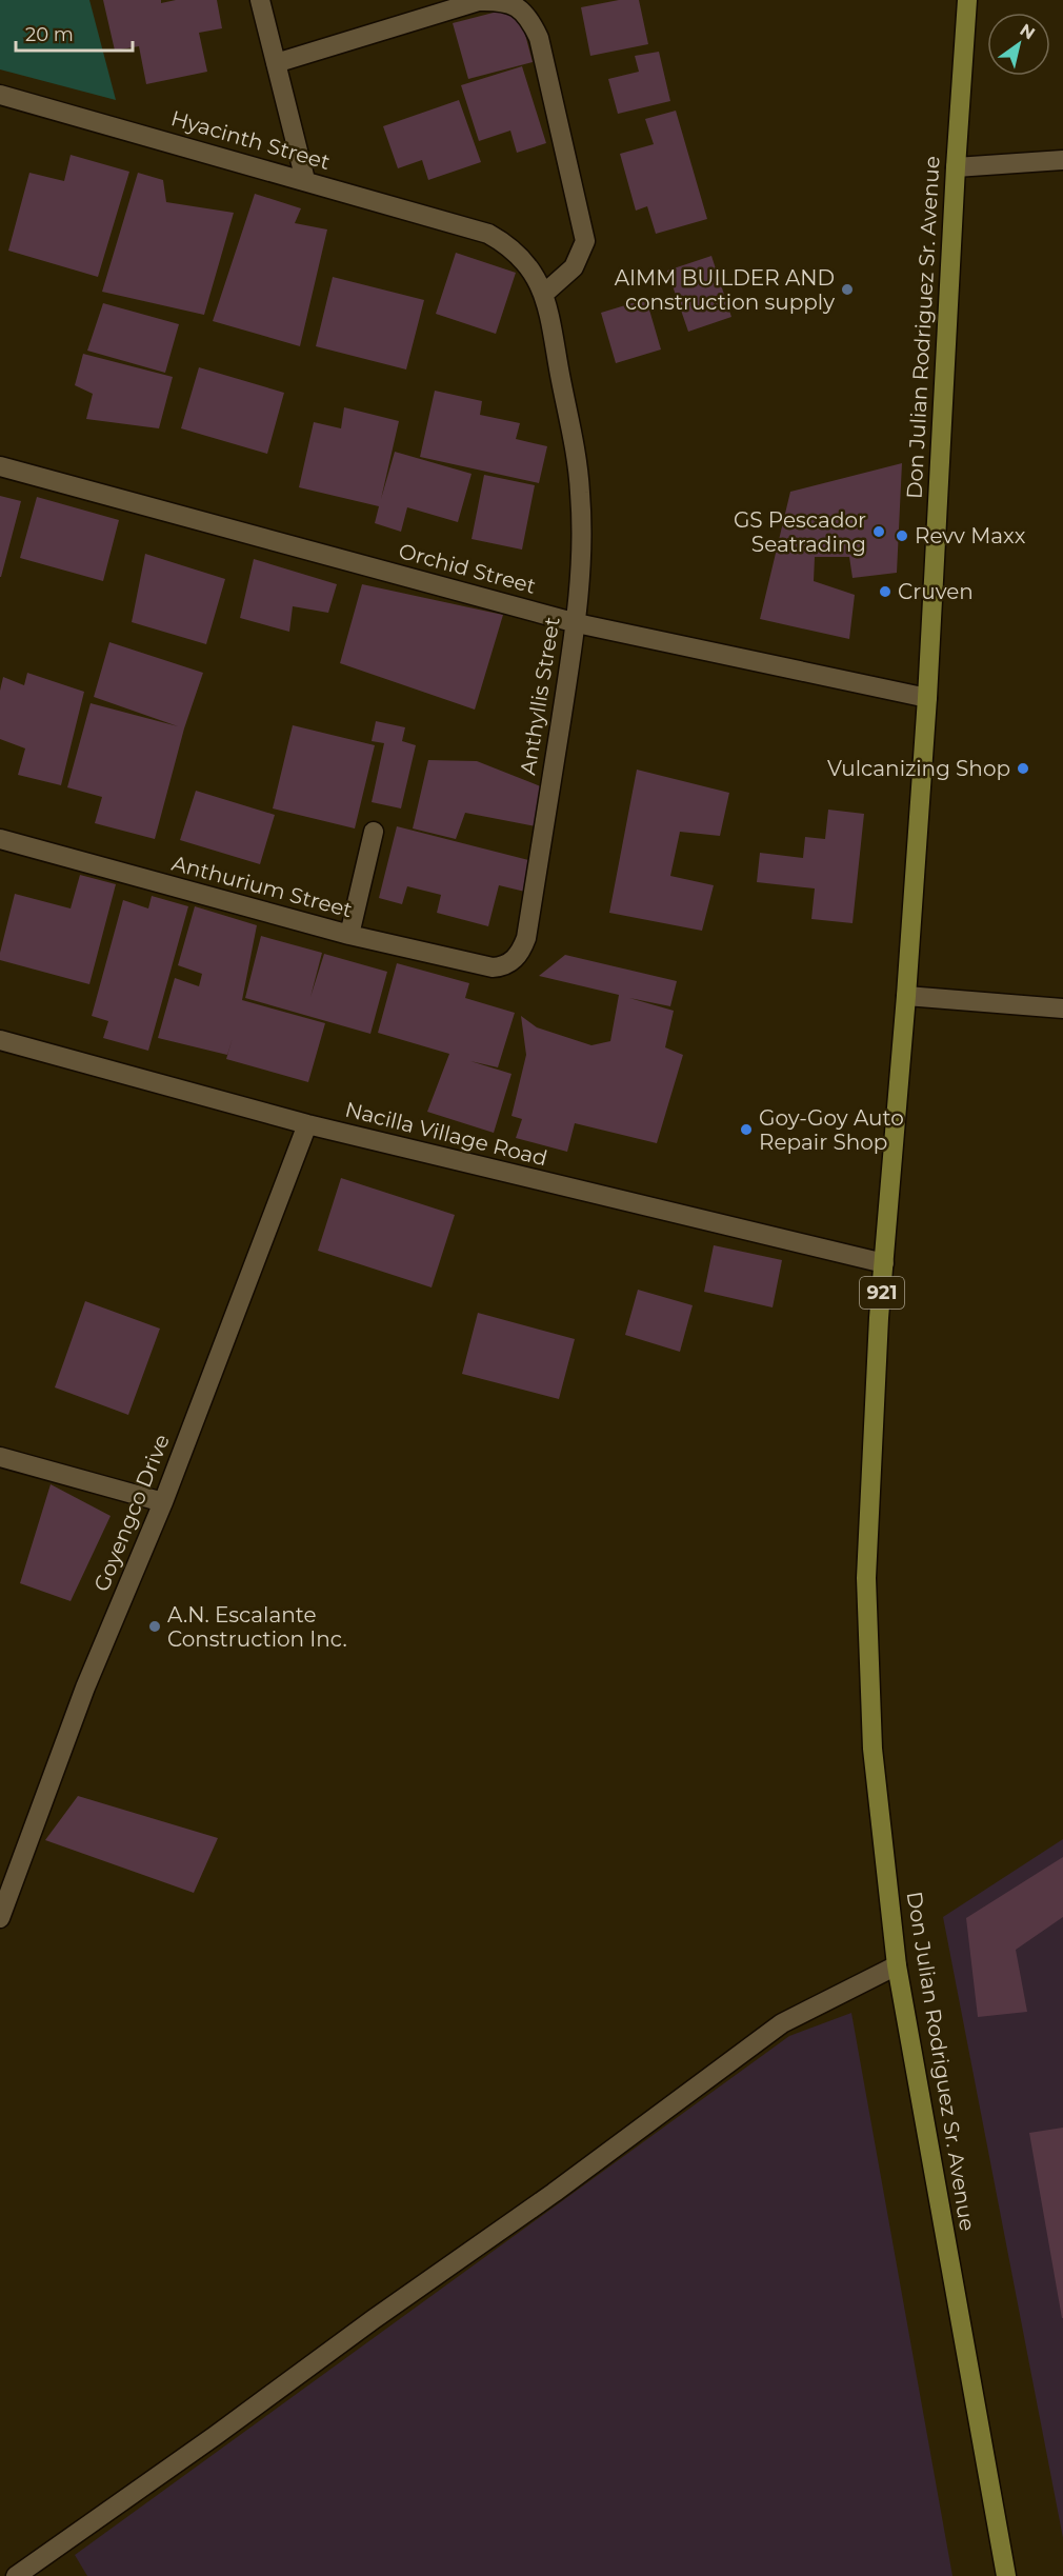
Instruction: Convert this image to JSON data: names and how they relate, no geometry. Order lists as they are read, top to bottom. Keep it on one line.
{"streets":{"main road":["Don Julian Rodriguez Sr. Avenue","921"],"street":["Hyacinth Street","Orchid Street","Anthyllis Street","Anthurium Street","Nacilla Village Road","Goyengco Drive"]},"crossings":[["Hyacinth Street","Anthyllis Street"],["Don Julian Rodriguez Sr. Avenue","Orchid Street"],["Don Julian Rodriguez Sr. Avenue","Nacilla Village Road"],["Orchid Street","Anthyllis Street"],["Anthyllis Street","Anthurium Street"],["Nacilla Village Road","Goyengco Drive"]],"places":["AIMM BUILDER AND construction supply","GS Pescador Seatrading","Revv Maxx","Cruven","Vulcanizing Shop","Goy-Goy Auto Repair Shop","A.N. Escalante Construction Inc."],"scale_bar":"20 m","north":"top right"}
